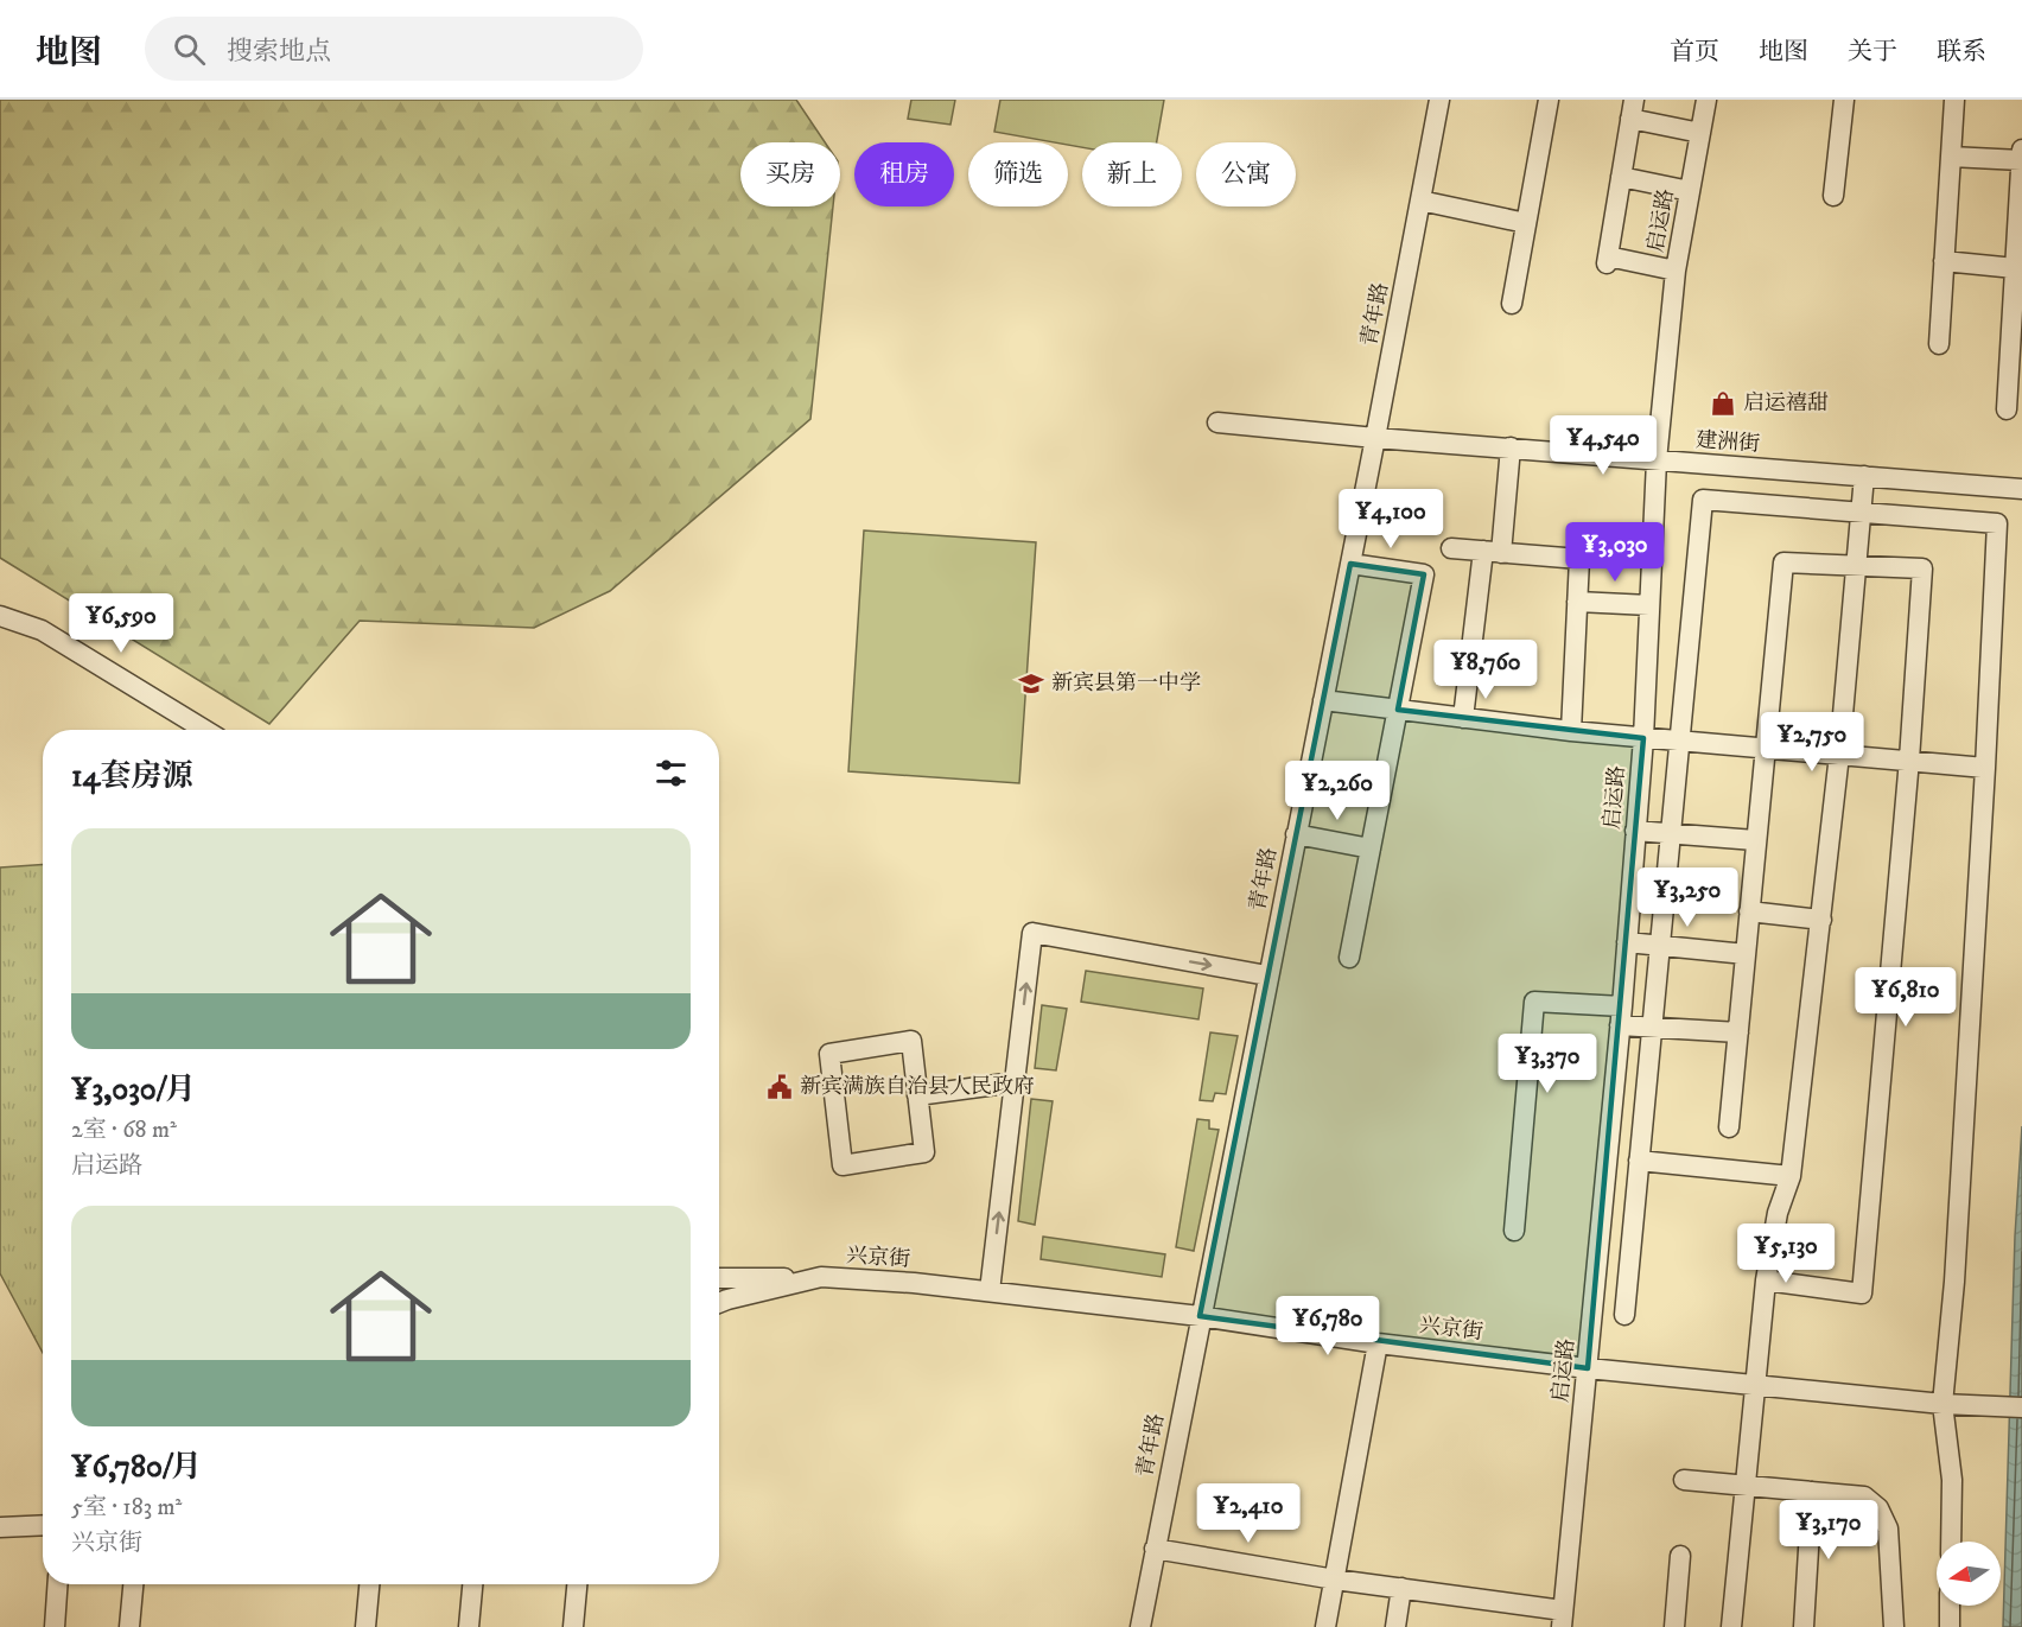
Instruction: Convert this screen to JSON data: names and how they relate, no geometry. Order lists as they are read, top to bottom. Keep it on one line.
{"streets":{"street":["启运路","青年路","建洲街","兴京街"]},"crossings":[["启运路","建洲街"],["启运路","兴京街"],["青年路","建洲街"],["青年路","兴京街"]],"places":{"shop":["启运禧甜"],"school or university":["新宾县第一中学"],"public building":["新宾满族自治县人民政府"]},"north":"left","page":{"header":"地图","search":"搜索地点","nav":["首页","地图","关于","联系"],"chip":["买房","租房","筛选","新上","公寓"],"price":["¥4,540","¥4,100","¥3,030","¥6,590","¥8,760","¥2,750","¥2,260","¥3,250","¥6,810","¥3,370","¥5,130","¥6,780","¥2,410","¥3,170"],"heading":"14套房源","list":[{"name":"¥3,030/月","note":"2室 · 68 m² · 启运路"},{"name":"¥6,780/月","note":"5室 · 183 m² · 兴京街"}]}}
